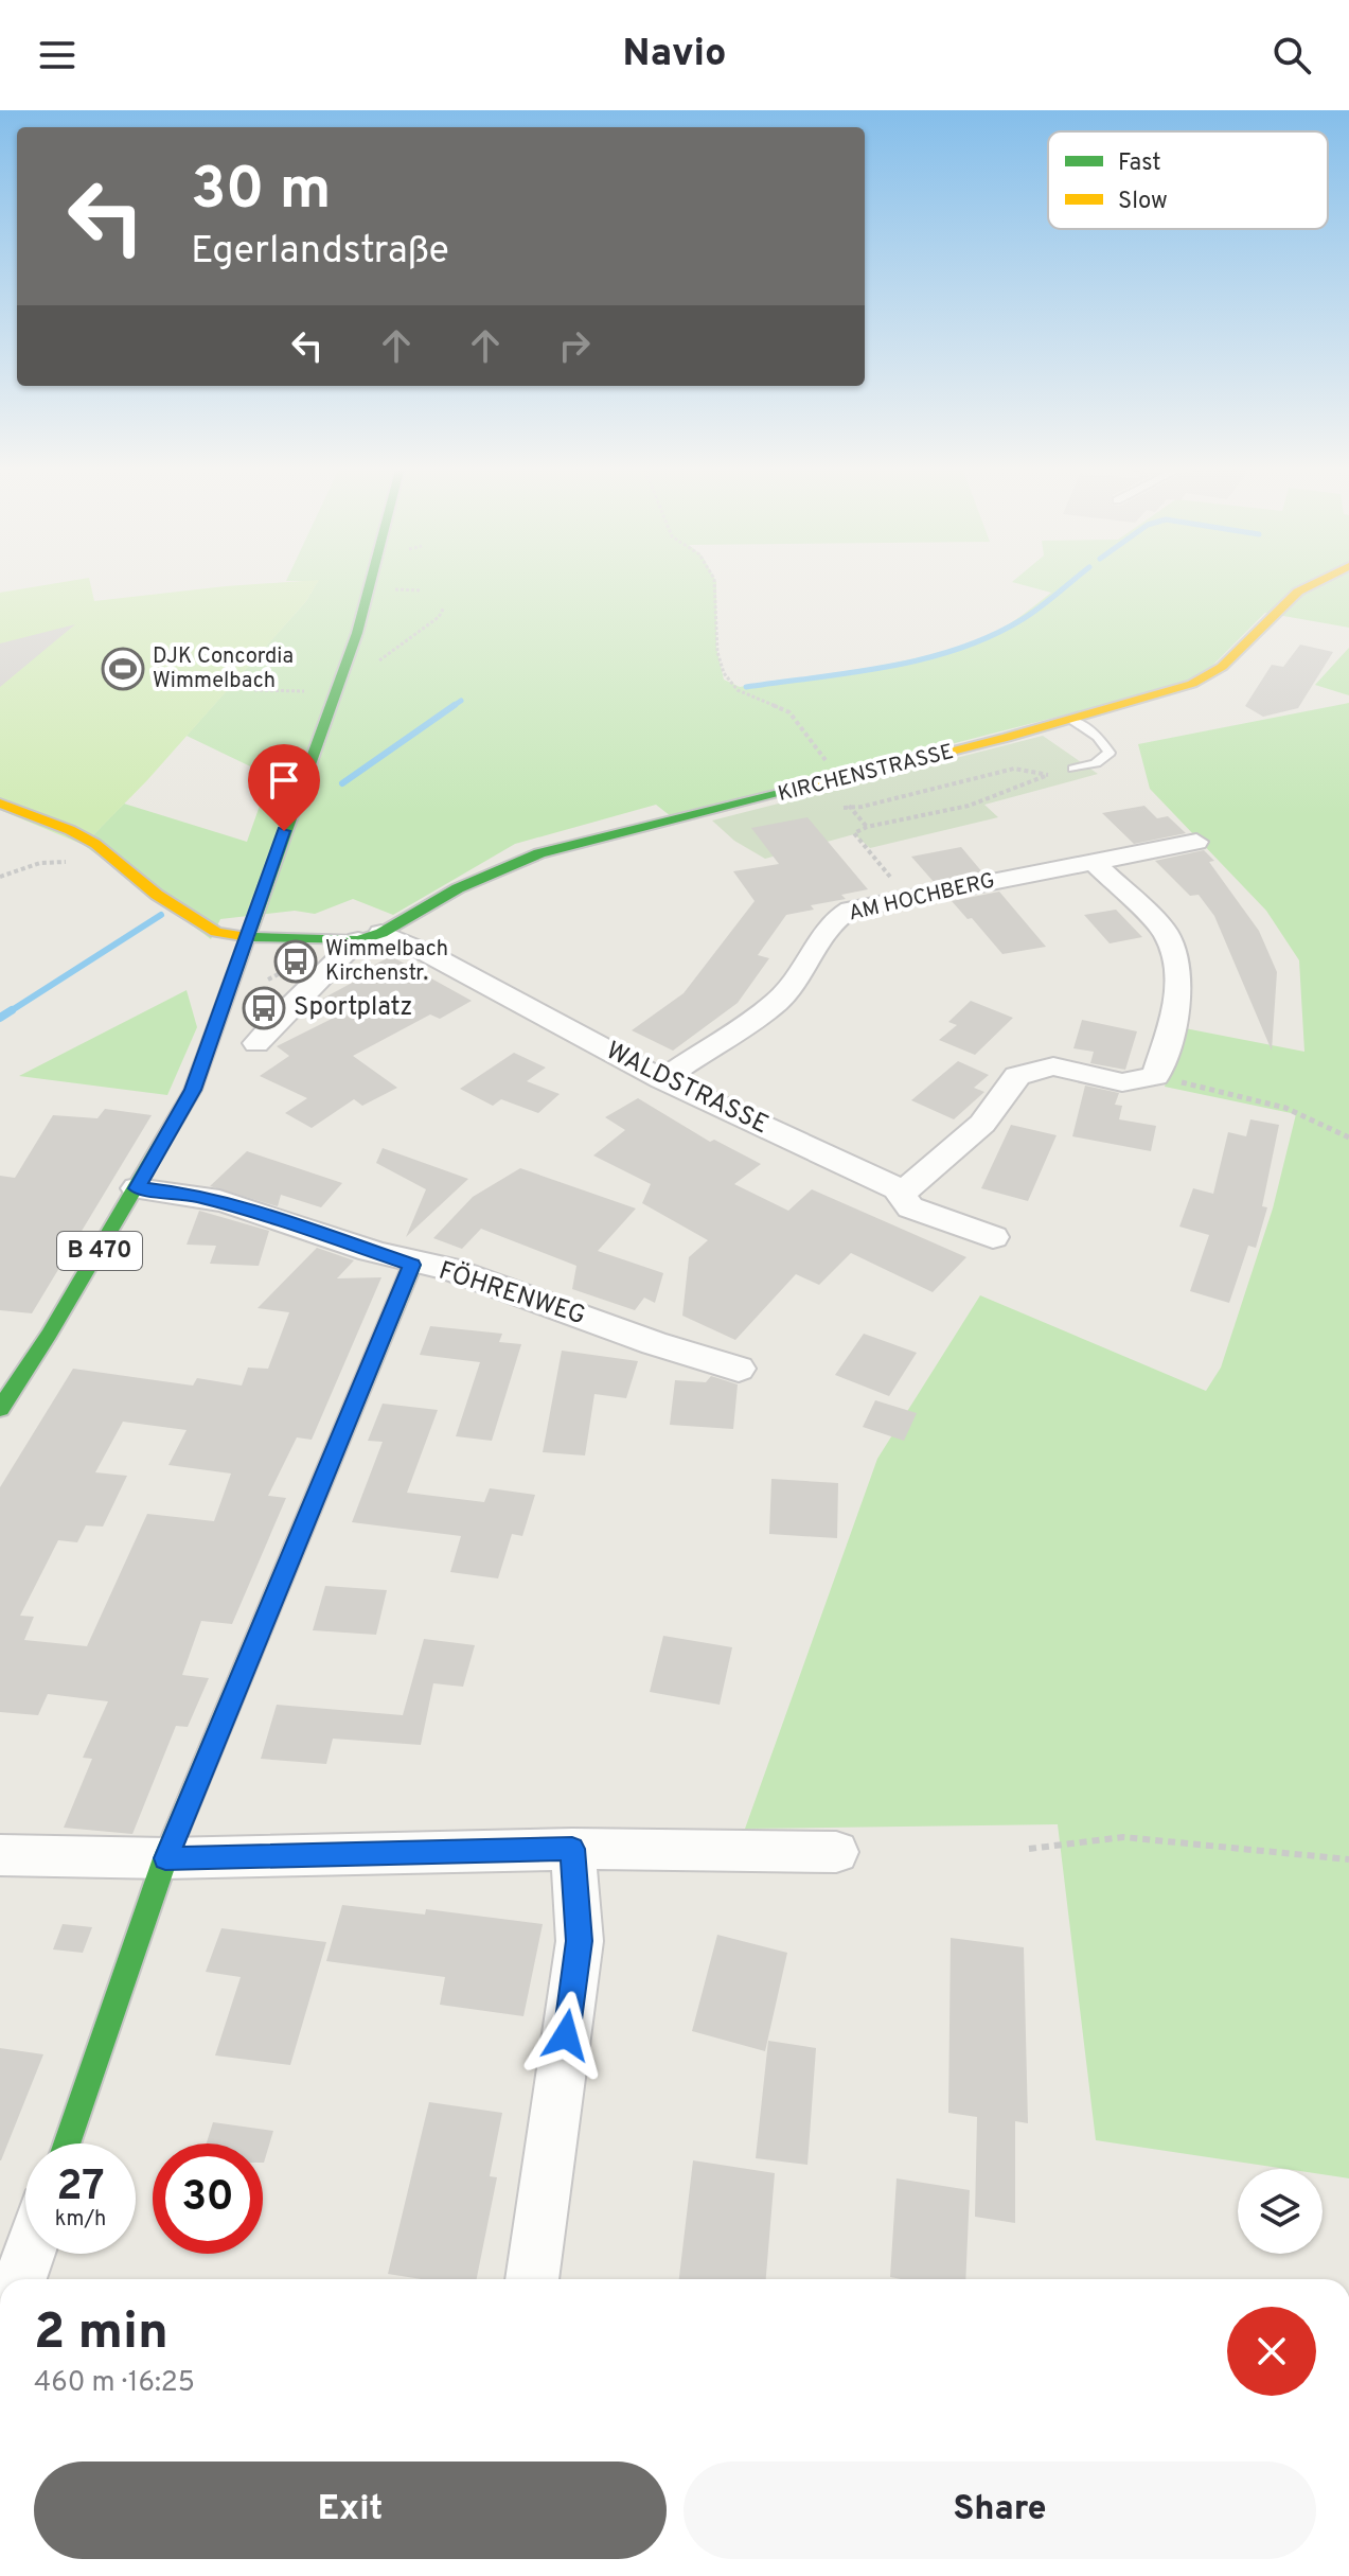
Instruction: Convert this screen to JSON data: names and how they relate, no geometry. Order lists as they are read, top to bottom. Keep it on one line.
{"streets":{"street":["KIRCHENSTRASSE","AM HOCHBERG","WALDSTRASSE","B 470","FÖHRENWEG"]},"crossings":[["KIRCHENSTRASSE","WALDSTRASSE"],["AM HOCHBERG","WALDSTRASSE"],["B 470","FÖHRENWEG"]],"places":{"sports":["DJK Concordia Wimmelbach"],"bus stop":["Wimmelbach Kirchenstr.","Sportplatz"]},"legend":["Fast","Slow"],"page":{"header":"Navio","turn":["30 m","Egerlandstraße"],"speed":"27 km/h","limit":"30","heading":["2 min","460 m · 16:25"],"buttons":["Exit","Share"]}}
